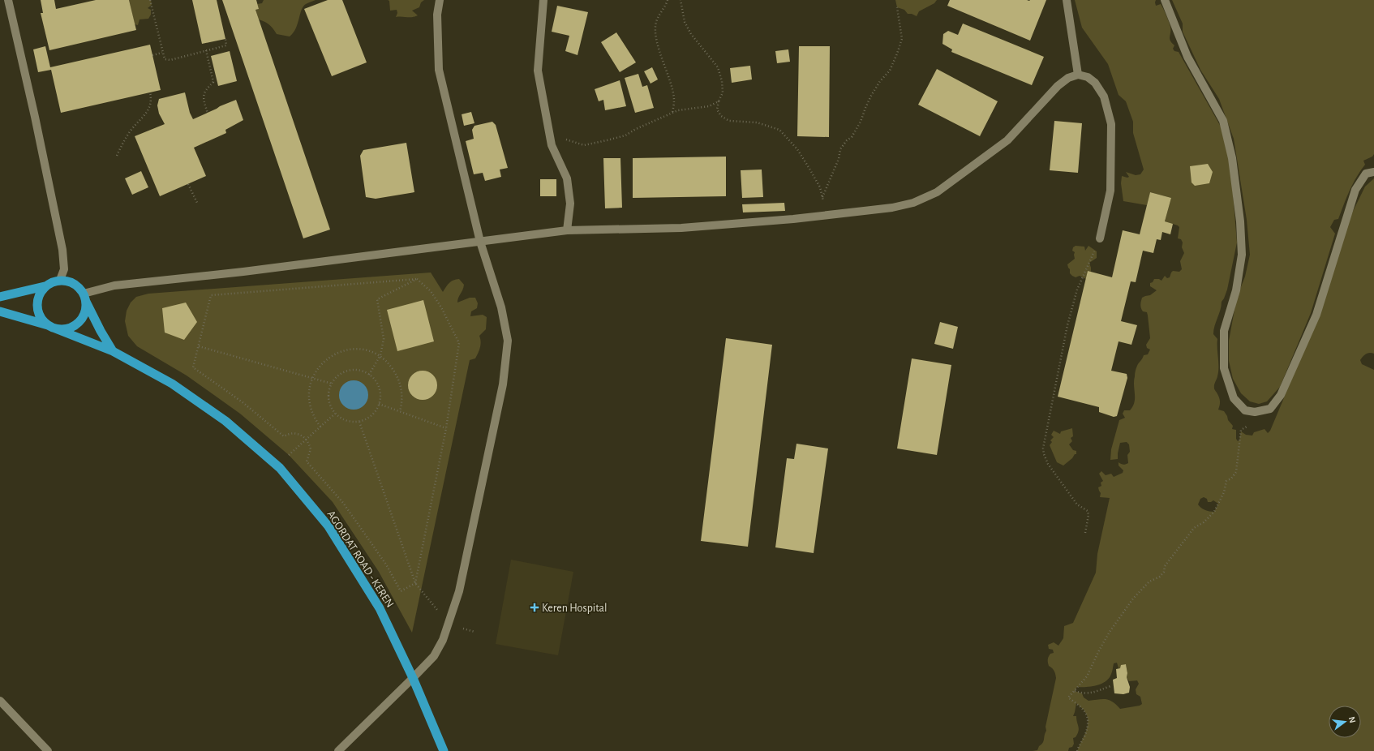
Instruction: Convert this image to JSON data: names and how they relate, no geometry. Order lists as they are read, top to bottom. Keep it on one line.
{"streets":{"highway":["AGORDAT ROAD - KEREN"]},"places":{"health":["Keren Hospital"]},"north":"right"}
